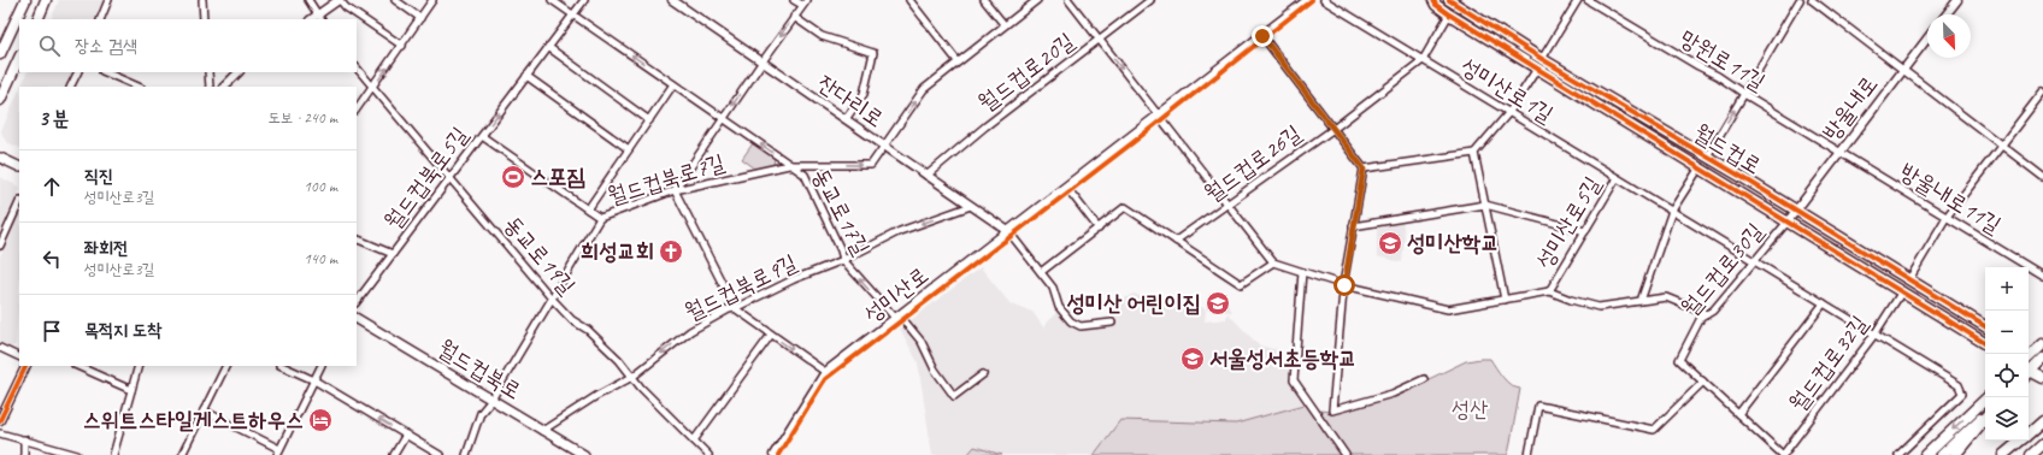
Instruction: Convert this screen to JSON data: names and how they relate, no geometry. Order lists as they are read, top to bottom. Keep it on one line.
{"streets":{"main road":["월드컵로","월드컵북로"],"street":["망원로11길","월드컵로20길","성미산로1길","잔다리로","방울내로","월드컵로26길","월드컵북로5길","월드컵북로7길","방울내로11길","동교로17길","성미산로5길","동교로19길","월드컵로30길","월드컵북로9길","성미산로","월드컵로32길"]},"crossings":[["망원로11길","방울내로"],["망원로11길","방울내로11길"],["월드컵로20길","잔다리로"],["성미산로1길","월드컵로"],["성미산로1길","월드컵로26길"],["성미산로1길","성미산로5길"],["성미산로1길","월드컵로30길"],["성미산로1길","월드컵로32길"],["잔다리로","월드컵북로7길"],["잔다리로","월드컵북로9길"],["잔다리로","성미산로"],["방울내로","월드컵로"],["방울내로","방울내로11길"],["방울내로","월드컵로30길"],["월드컵로","월드컵로26길"],["월드컵로","월드컵로30길"],["월드컵로","월드컵로32길"],["월드컵북로5길","동교로17길"],["월드컵북로5길","동교로19길"],["월드컵북로7길","동교로17길"],["월드컵북로7길","동교로19길"],["월드컵북로7길","월드컵북로"],["동교로17길","월드컵북로9길"],["동교로17길","성미산로"],["동교로19길","월드컵북로9길"],["월드컵로30길","월드컵로32길"],["월드컵북로9길","월드컵북로"]],"one_way":["월드컵북로9길"],"parks":["성산"],"places":{"sports":["스포짐"],"school or university":["성미산학교","성미산 어린이집","서울성서초등학교"],"church":["희성교회"],"hotel":["스위트스타일게스트하우스"]},"north":"bottom right","page":{"search":"장소 검색","heading":["3 분","도보 · 240 m"],"list":[["직진","성미산로3길","100 m"],["좌회전","성미산로3길","140 m"],"목적지 도착"],"map_buttons":["+","−"]}}
